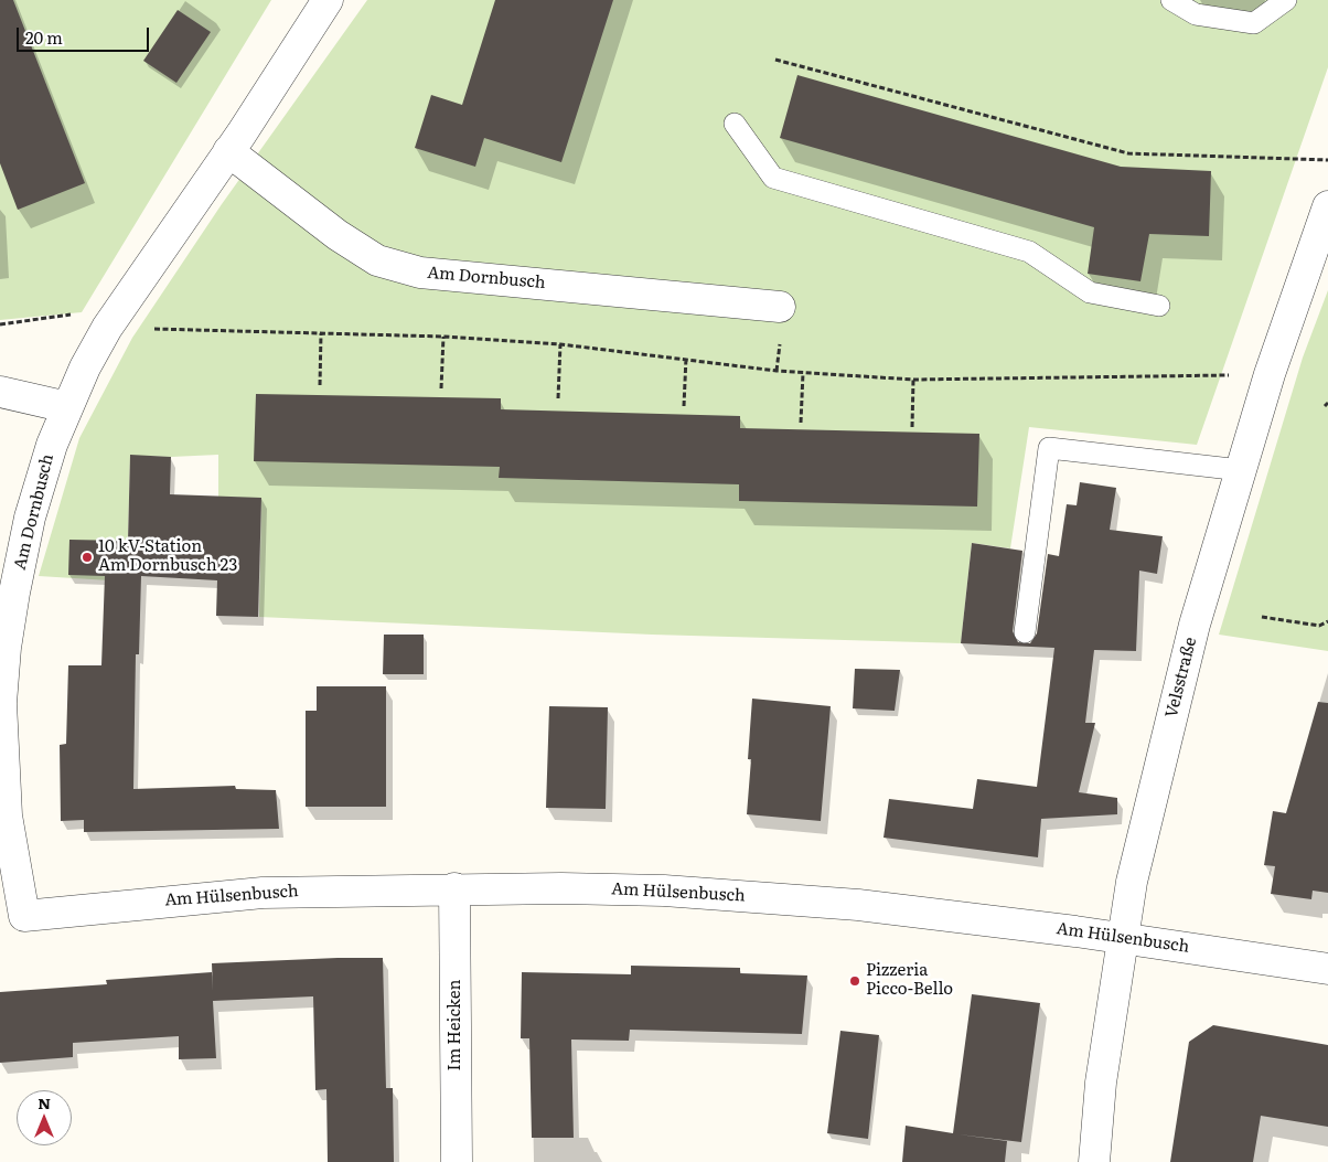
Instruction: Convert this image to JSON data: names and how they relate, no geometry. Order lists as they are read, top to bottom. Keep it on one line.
{"streets":{"street":["Am Dornbusch","Velsstraße","Am Hülsenbusch","Im Heicken"]},"crossings":[["Am Dornbusch","Am Hülsenbusch"],["Velsstraße","Am Hülsenbusch"],["Am Hülsenbusch","Im Heicken"]],"places":["10 kV-Station Am Dornbusch 23","Pizzeria Picco-Bello"],"scale_bar":"20 m","north":"top"}
